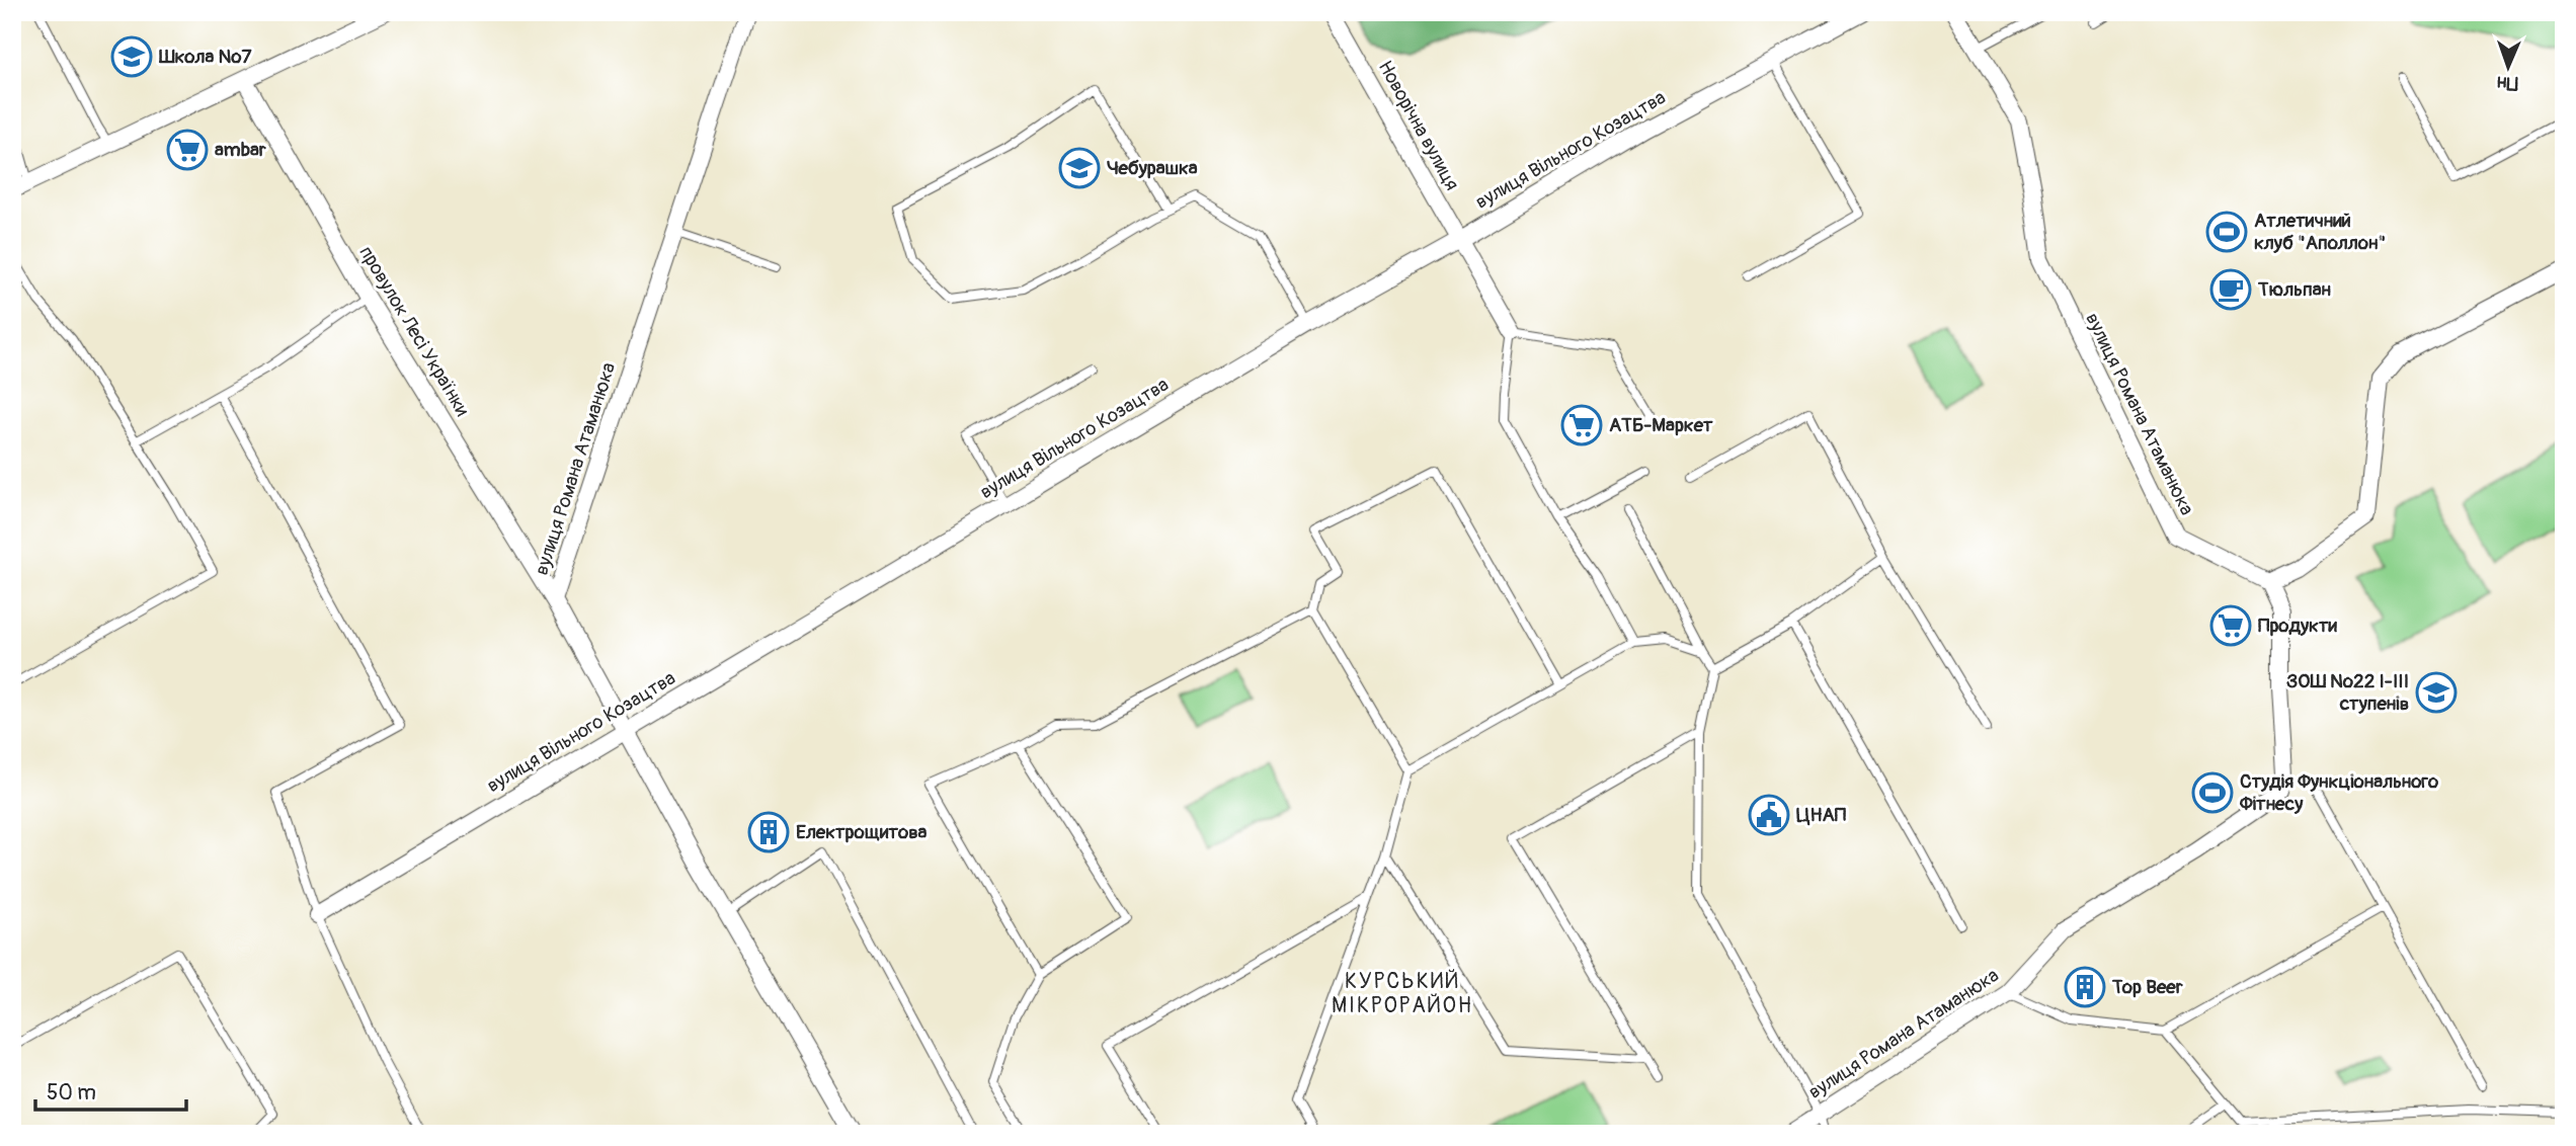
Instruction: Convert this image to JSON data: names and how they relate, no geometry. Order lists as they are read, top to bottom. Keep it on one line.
{"streets":{"street":["Новорічна вулиця","вулиця Вільного Козацтва","провулок Лесі Українки","вулиця Романа Атаманюка"]},"crossings":[["Новорічна вулиця","вулиця Вільного Козацтва"],["вулиця Вільного Козацтва","вулиця Романа Атаманюка"],["провулок Лесі Українки","вулиця Романа Атаманюка"]],"districts":["КУРСЬКИЙ МІКРОРАЙОН"],"places":{"school or university":["Школа №7","Чебурашка","ЗОШ №22 І-ІІІ ступенів"],"supermarket":["ambar","АТБ-Маркет","Продукти"],"sports":["Атлетичний клуб \"Аполлон\"","Студія Функціонального Фітнесу"],"cafe":["Тюльпан"],"public building":["ЦНАП"],"building":["Електрощитова","Top Beer"]},"scale_bar":"50 m","north":"bottom"}
